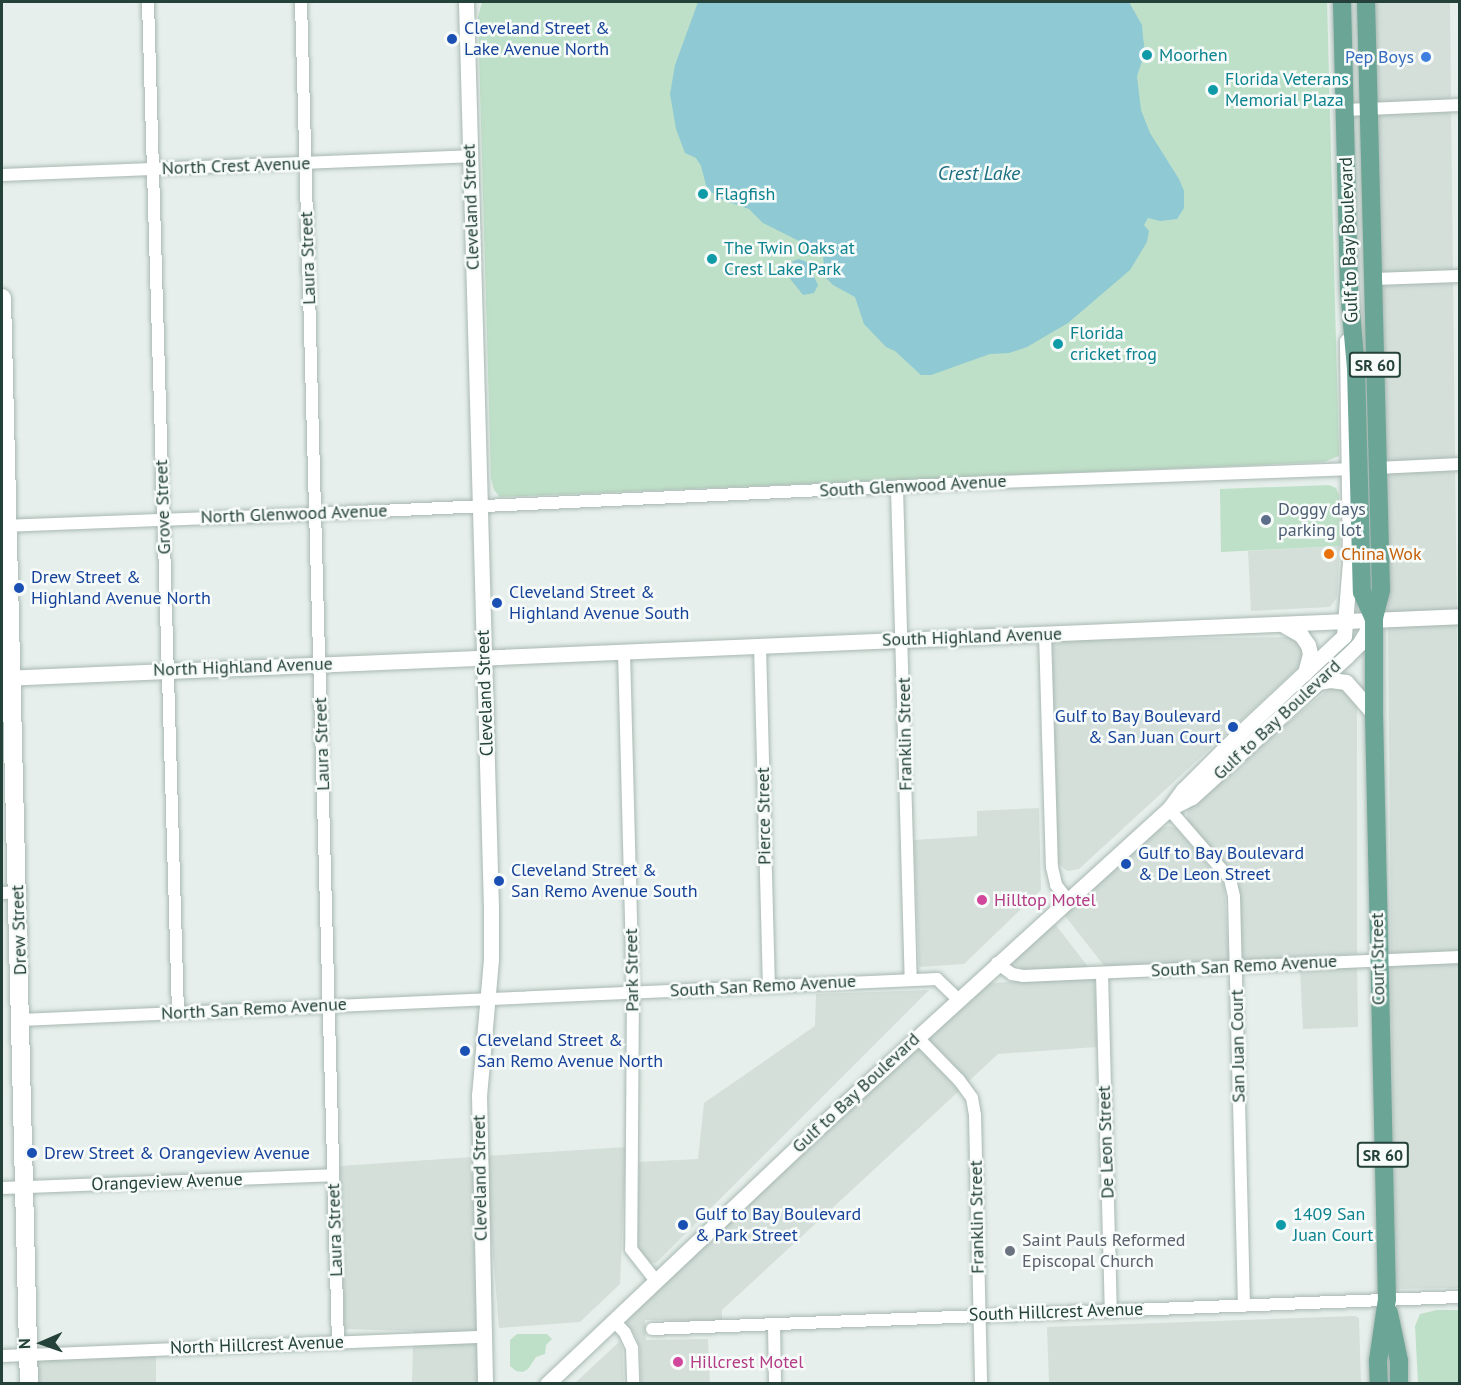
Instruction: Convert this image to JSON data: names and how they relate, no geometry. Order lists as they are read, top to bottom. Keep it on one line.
{"streets":{"main road":["Gulf to Bay Boulevard","SR 60","Drew Street","Court Street"],"street":["North Crest Avenue","Cleveland Street","Laura Street","South Glenwood Avenue","Grove Street","North Glenwood Avenue","South Highland Avenue","North Highland Avenue","Franklin Street","Pierce Street","South San Remo Avenue","Park Street","North San Remo Avenue","San Juan Court","De Leon Street","Orangeview Avenue","South Hillcrest Avenue","North Hillcrest Avenue"]},"crossings":[["North Crest Avenue","Cleveland Street"],["North Crest Avenue","Laura Street"],["North Crest Avenue","Grove Street"],["Cleveland Street","South Glenwood Avenue"],["Cleveland Street","North Glenwood Avenue"],["Cleveland Street","South Highland Avenue"],["Cleveland Street","North Highland Avenue"],["Cleveland Street","South San Remo Avenue"],["Cleveland Street","North San Remo Avenue"],["Cleveland Street","North Hillcrest Avenue"],["Gulf to Bay Boulevard","South Highland Avenue"],["Gulf to Bay Boulevard","Franklin Street"],["Gulf to Bay Boulevard","Court Street"],["Gulf to Bay Boulevard","South San Remo Avenue"],["Gulf to Bay Boulevard","Park Street"],["Gulf to Bay Boulevard","San Juan Court"],["Laura Street","North Glenwood Avenue"],["Laura Street","North Highland Avenue"],["Laura Street","North San Remo Avenue"],["Laura Street","Orangeview Avenue"],["Laura Street","North Hillcrest Avenue"],["South Glenwood Avenue","North Glenwood Avenue"],["South Glenwood Avenue","Franklin Street"],["Grove Street","North Glenwood Avenue"],["Grove Street","North Highland Avenue"],["Grove Street","North San Remo Avenue"],["North Glenwood Avenue","Drew Street"],["South Highland Avenue","North Highland Avenue"],["South Highland Avenue","Franklin Street"],["South Highland Avenue","Pierce Street"],["South Highland Avenue","Court Street"],["South Highland Avenue","Park Street"],["North Highland Avenue","Drew Street"],["Franklin Street","South San Remo Avenue"],["Franklin Street","South Hillcrest Avenue"],["Pierce Street","South San Remo Avenue"],["Drew Street","North San Remo Avenue"],["Drew Street","Orangeview Avenue"],["Drew Street","North Hillcrest Avenue"],["Court Street","South San Remo Avenue"],["Court Street","South Hillcrest Avenue"],["South San Remo Avenue","Park Street"],["South San Remo Avenue","North San Remo Avenue"],["South San Remo Avenue","San Juan Court"],["South San Remo Avenue","De Leon Street"],["San Juan Court","South Hillcrest Avenue"],["De Leon Street","South Hillcrest Avenue"]],"water":["Crest Lake"],"places":["Cleveland Street & Lake Avenue North","Moorhen","Pep Boys","Florida Veterans Memorial Plaza","Flagfish","The Twin Oaks at Crest Lake Park","Florida cricket frog","Doggy days parking lot","China Wok","Drew Street & Highland Avenue North","Cleveland Street & Highland Avenue South","Gulf to Bay Boulevard & San Juan Court","Gulf to Bay Boulevard & De Leon Street","Cleveland Street & San Remo Avenue South","Hilltop Motel","Cleveland Street & San Remo Avenue North","Drew Street & Orangeview Avenue","Gulf to Bay Boulevard & Park Street","1409 San Juan Court","Saint Pauls Reformed Episcopal Church","Hillcrest Motel"],"north":"left"}
